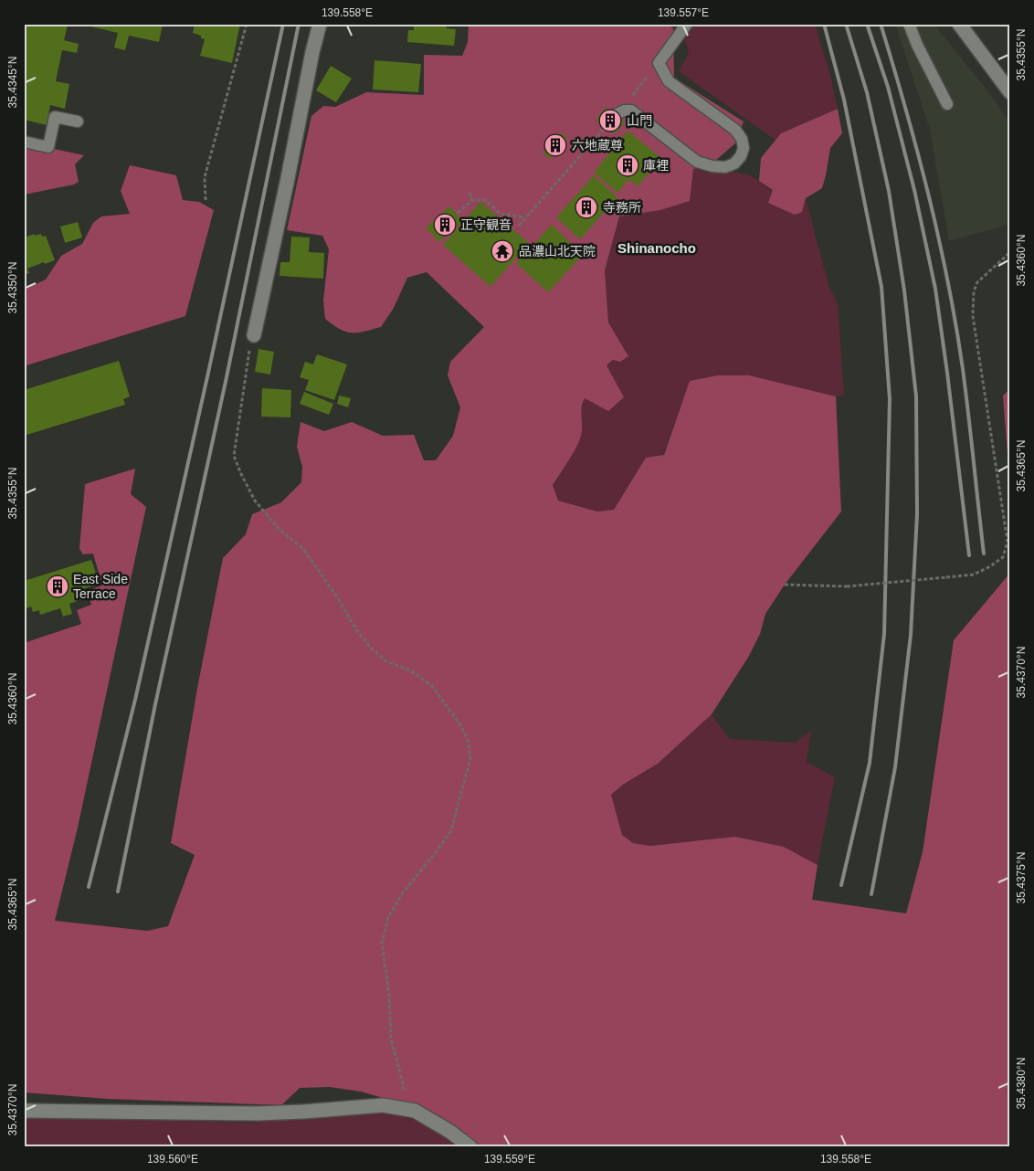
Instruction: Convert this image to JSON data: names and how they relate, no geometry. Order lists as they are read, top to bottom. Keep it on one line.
{"districts":["Shinanocho"],"places":{"building":["山門","六地蔵尊","庫裡","寺務所","正守観音","East Side Terrace"],"temple":["品濃山北天院"]},"coordinates":["139.558°E","139.557°E","35.4355°N","35.4345°N","35.4360°N","35.4350°N","35.4365°N","35.4370°N","35.4375°N","35.4380°N","139.560°E","139.559°E"]}
